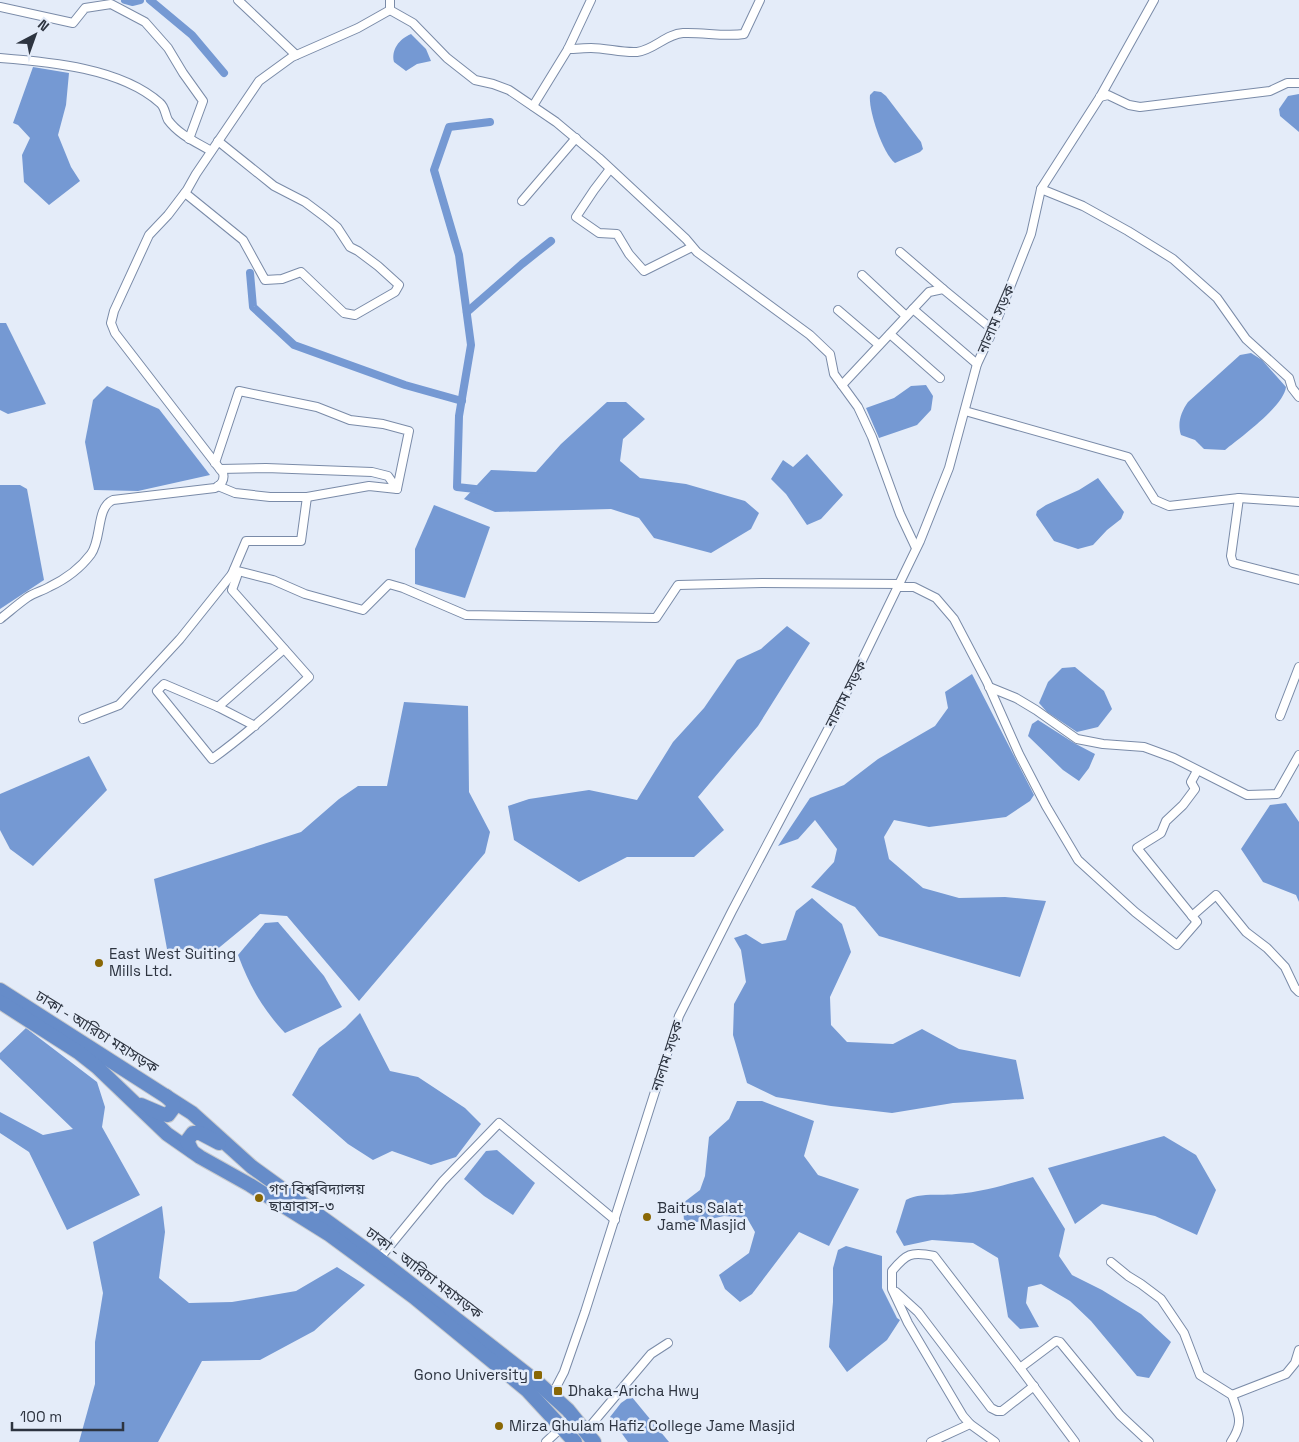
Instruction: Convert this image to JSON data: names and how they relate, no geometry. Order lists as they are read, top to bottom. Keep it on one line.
{"streets":{"highway":["ঢাকা - আরিচা মহাসড়ক"],"street":["নালাম সড়ক"]},"crossings":[["নালাম সড়ক","ঢাকা - আরিচা মহাসড়ক"]],"places":{"other":["East West Suiting Mills Ltd.","গণ বিশ্ববিদ্যালয় ছাত্রাবাস-৩","Baitus Salat Jame Masjid","Mirza Ghulam Hafiz College Jame Masjid"],"transit":["Gono University","Dhaka-Aricha Hwy"]},"scale_bar":"100 m","north":"top right"}
